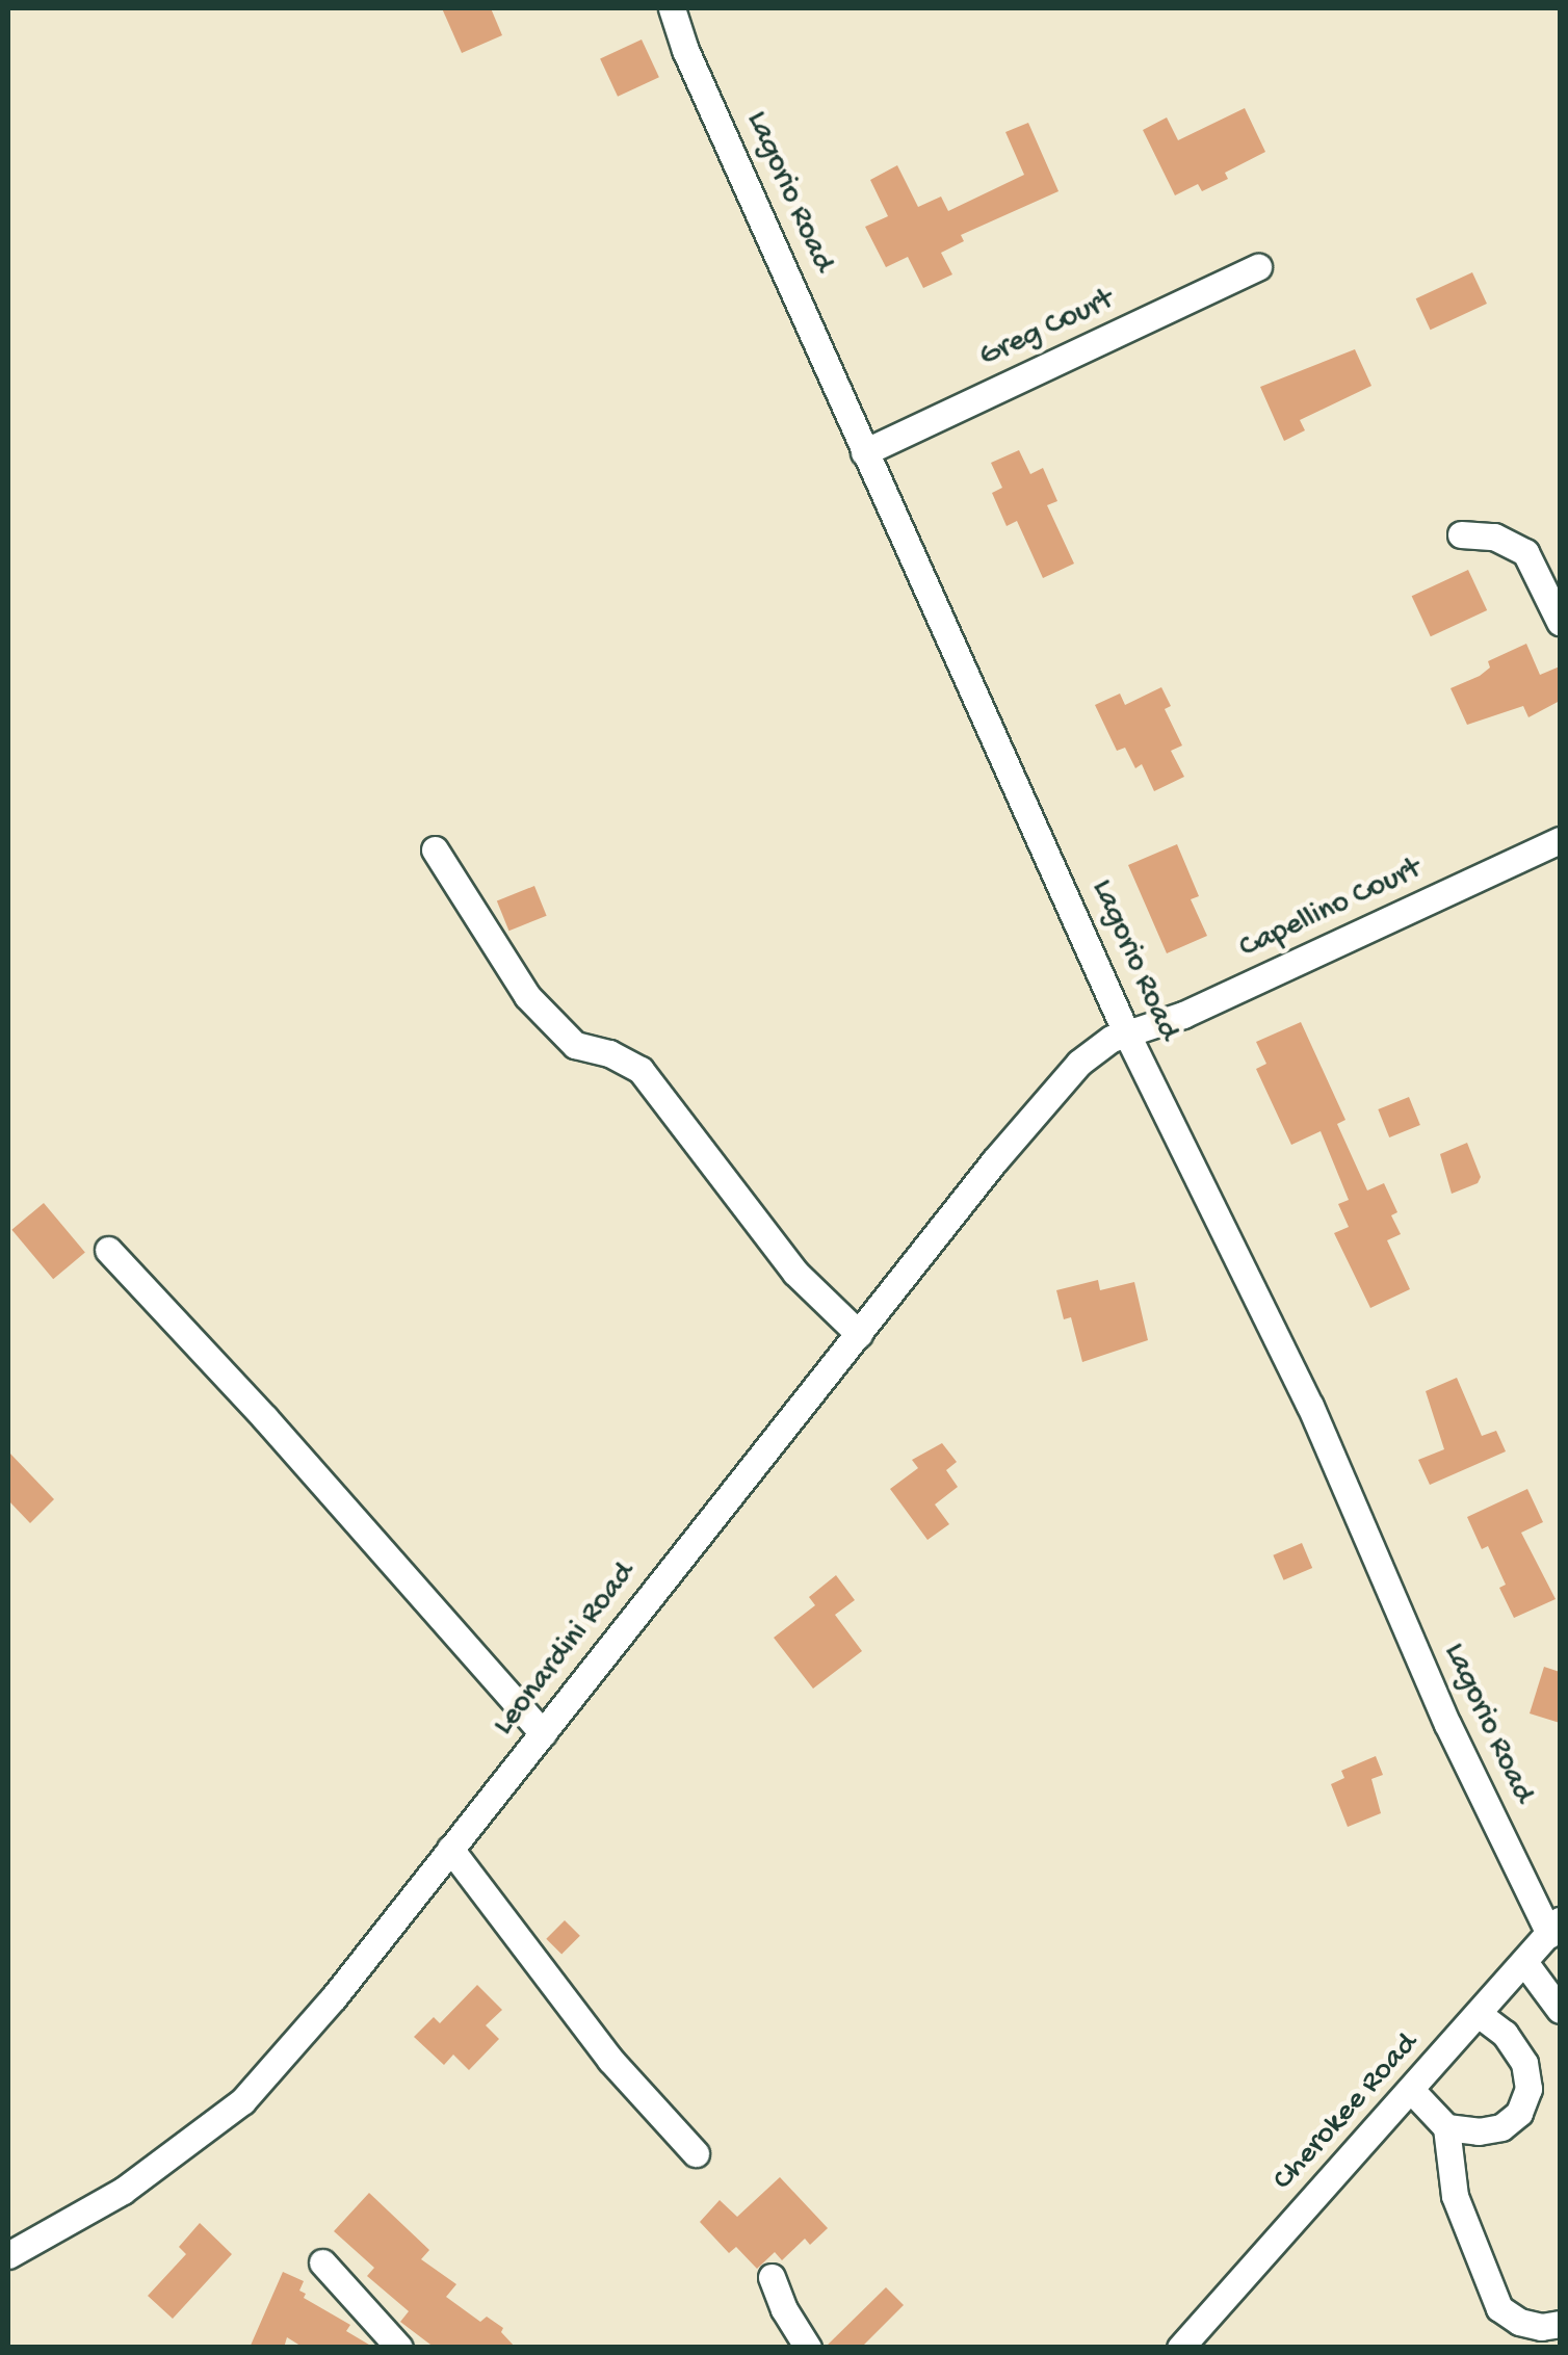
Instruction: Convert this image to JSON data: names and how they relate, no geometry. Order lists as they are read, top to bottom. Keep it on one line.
{"streets":{"street":["Lagorio Road","Greg Court","Capellino Court","Leonardini Road","Cherokee Road"]},"crossings":[["Lagorio Road","Greg Court"],["Lagorio Road","Capellino Court"],["Lagorio Road","Leonardini Road"],["Lagorio Road","Cherokee Road"],["Capellino Court","Leonardini Road"]]}
